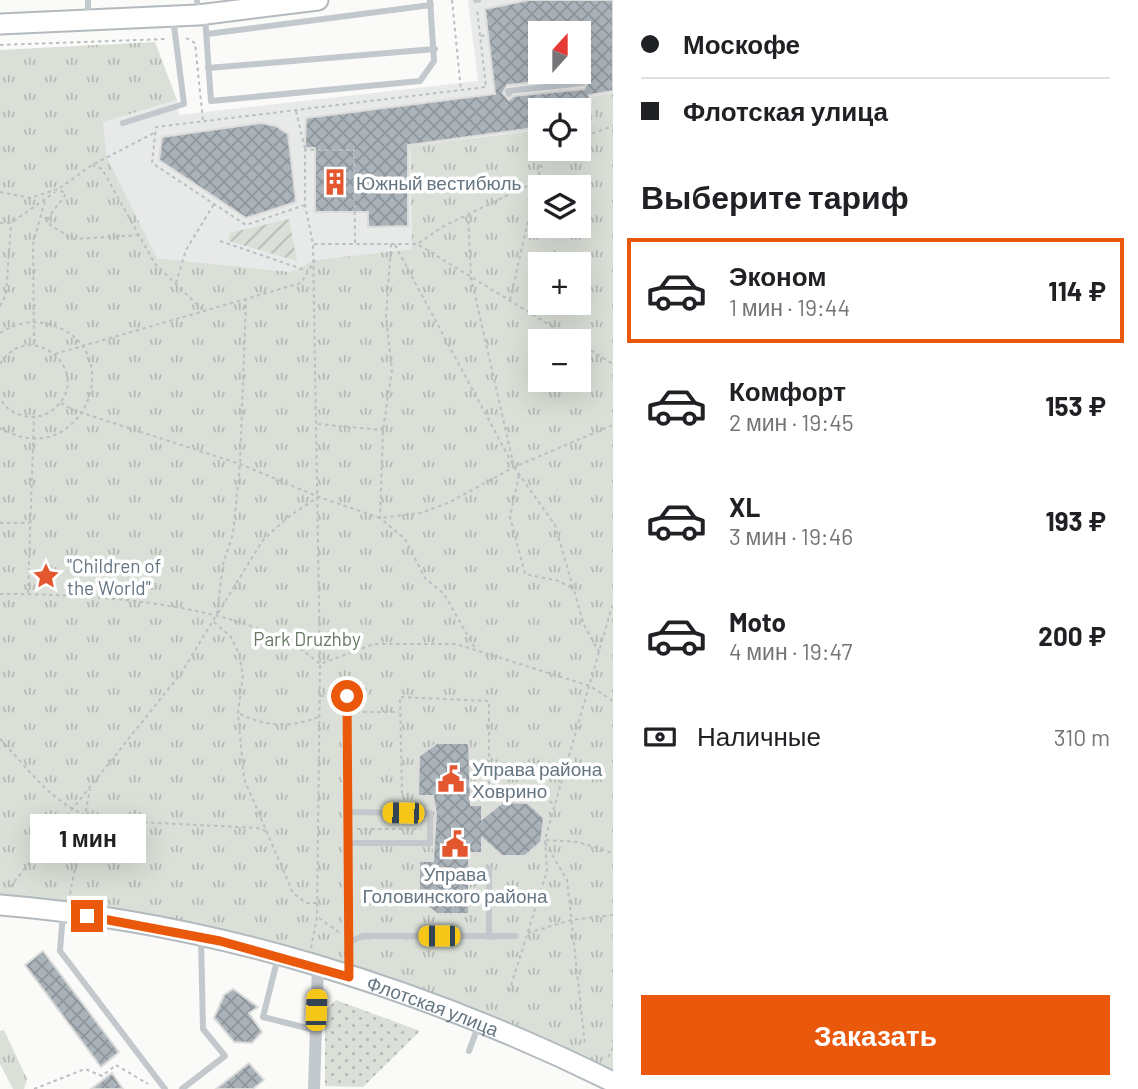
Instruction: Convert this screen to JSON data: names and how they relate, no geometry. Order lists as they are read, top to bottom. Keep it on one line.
{"streets":{"street":["Флотская улица"]},"parks":["Park Druzhby"],"places":{"building":["Южный вестибюль"],"place":["\"Children of the World\""],"public building":["Управа района Ховрино","Управа Головинского района"]},"north":"top","page":{"banner":["Москофе","Флотская улица"],"map_buttons":["+","−"],"heading":"Выберите тариф","list":[{"name":"Эконом","note":"1 мин · 19:44","value":"114 ₽"},{"name":"Комфорт","note":"2 мин · 19:45","value":"153 ₽"},{"name":"XL","note":"3 мин · 19:46","value":"193 ₽"},{"name":"Moto","note":"4 мин · 19:47","value":"200 ₽"}],"pay":["Наличные","310 m"],"bubble":"1 мин","buttons":"Заказать"}}
